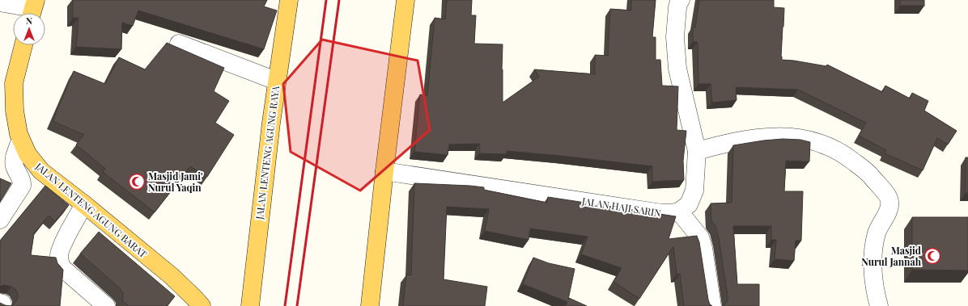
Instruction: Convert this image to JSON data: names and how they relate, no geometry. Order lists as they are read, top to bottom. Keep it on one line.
{"streets":{"main road":["JALAN LENTENG AGUNG RAYA","JALAN LENTENG AGUNG BARAT"],"street":["JALAN HAJI SARIN"]},"places":{"mosque":["Masjid Jami' Nurul Yaqin","Masjid Nurul Jannah"]},"north":"top"}
